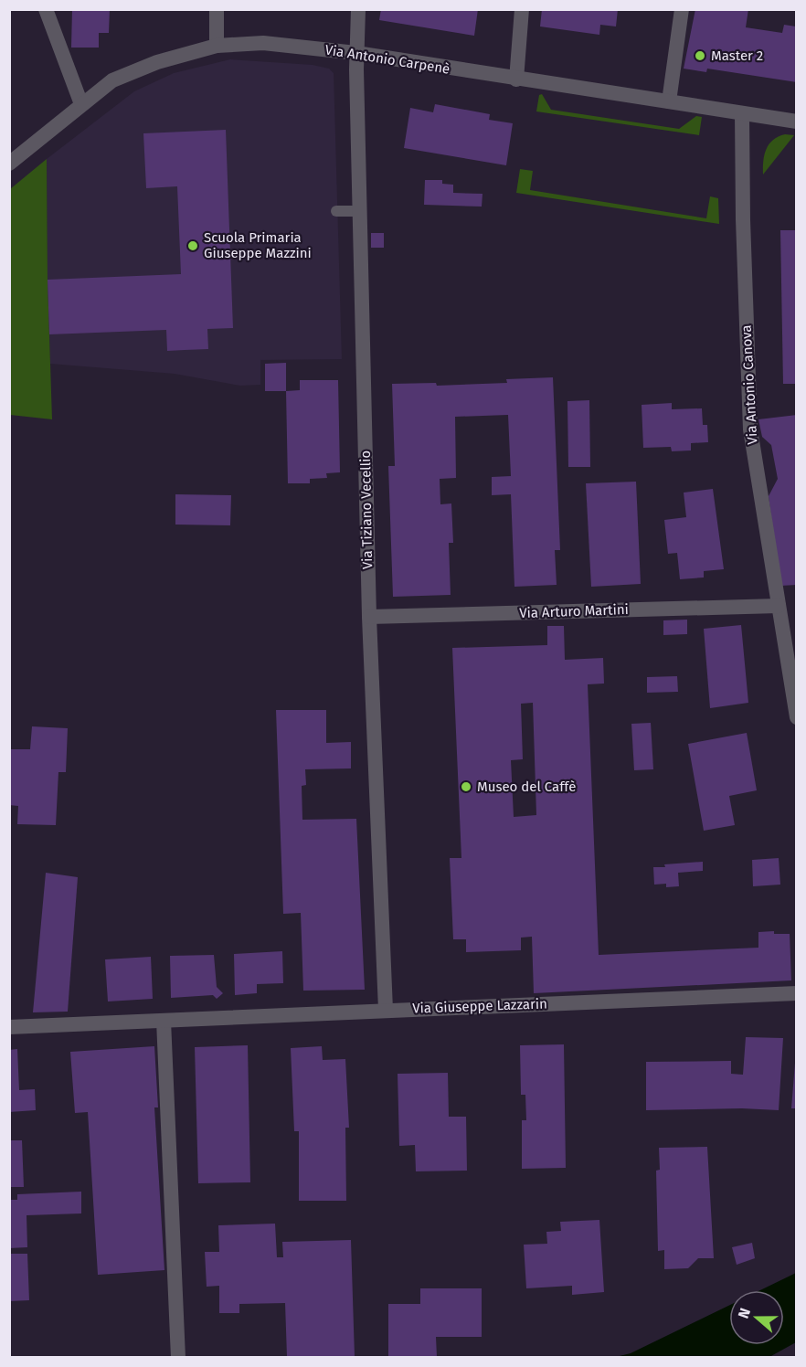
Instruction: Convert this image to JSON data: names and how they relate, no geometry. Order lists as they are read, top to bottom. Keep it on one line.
{"streets":{"street":["Via Antonio Carpenè","Via Antonio Canova","Via Tiziano Vecellio","Via Arturo Martini","Via Giuseppe Lazzarin"]},"crossings":[["Via Antonio Carpenè","Via Antonio Canova"],["Via Antonio Carpenè","Via Tiziano Vecellio"],["Via Antonio Canova","Via Arturo Martini"],["Via Tiziano Vecellio","Via Arturo Martini"],["Via Tiziano Vecellio","Via Giuseppe Lazzarin"]],"places":["Master 2","Scuola Primaria Giuseppe Mazzini","Museo del Caffè"],"north":"left"}
